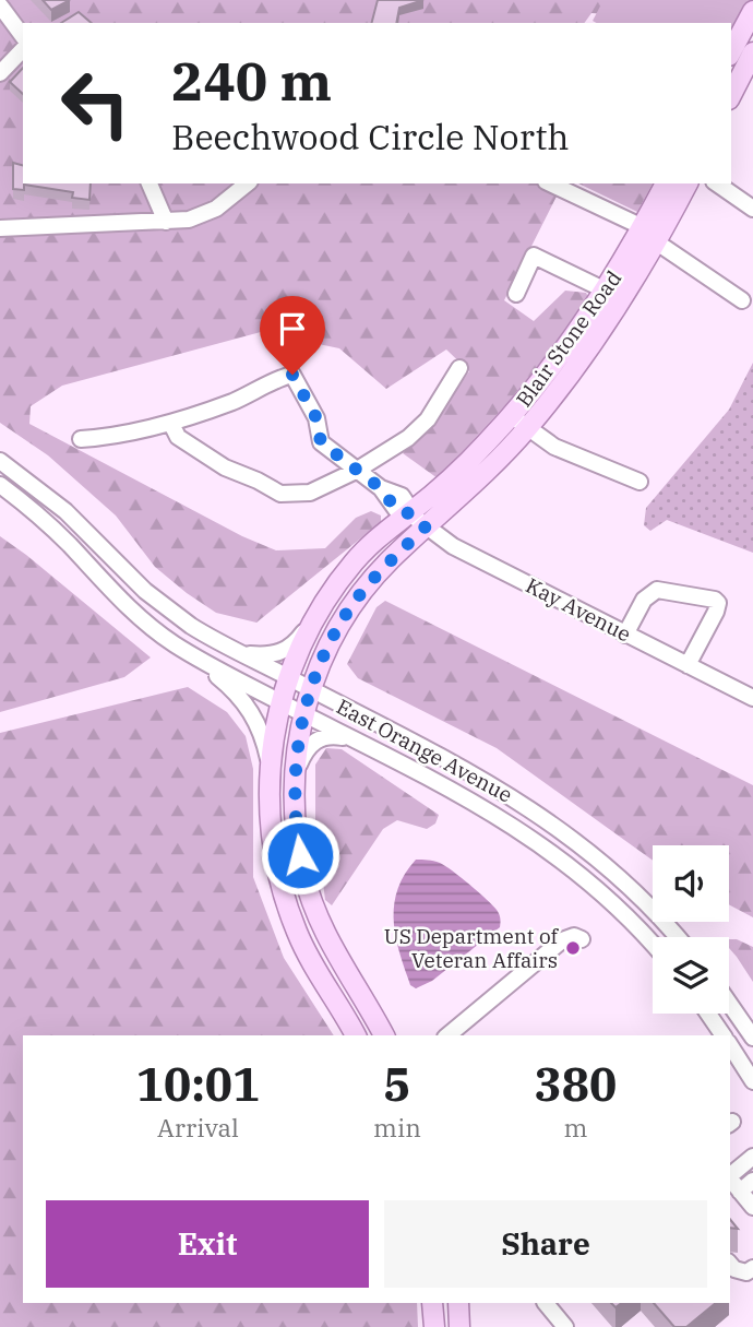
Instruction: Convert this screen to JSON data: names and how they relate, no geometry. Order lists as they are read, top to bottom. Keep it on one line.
{"streets":{"main road":["Blair Stone Road"],"street":["Kay Avenue","East Orange Avenue"]},"crossings":[["Blair Stone Road","Kay Avenue"],["Blair Stone Road","East Orange Avenue"]],"places":["US Department of Veteran Affairs"],"page":{"turn":["240 m","Beechwood Circle North"],"eta":["10:01","Arrival","5","min","380","m"],"buttons":["Exit","Share"]}}
